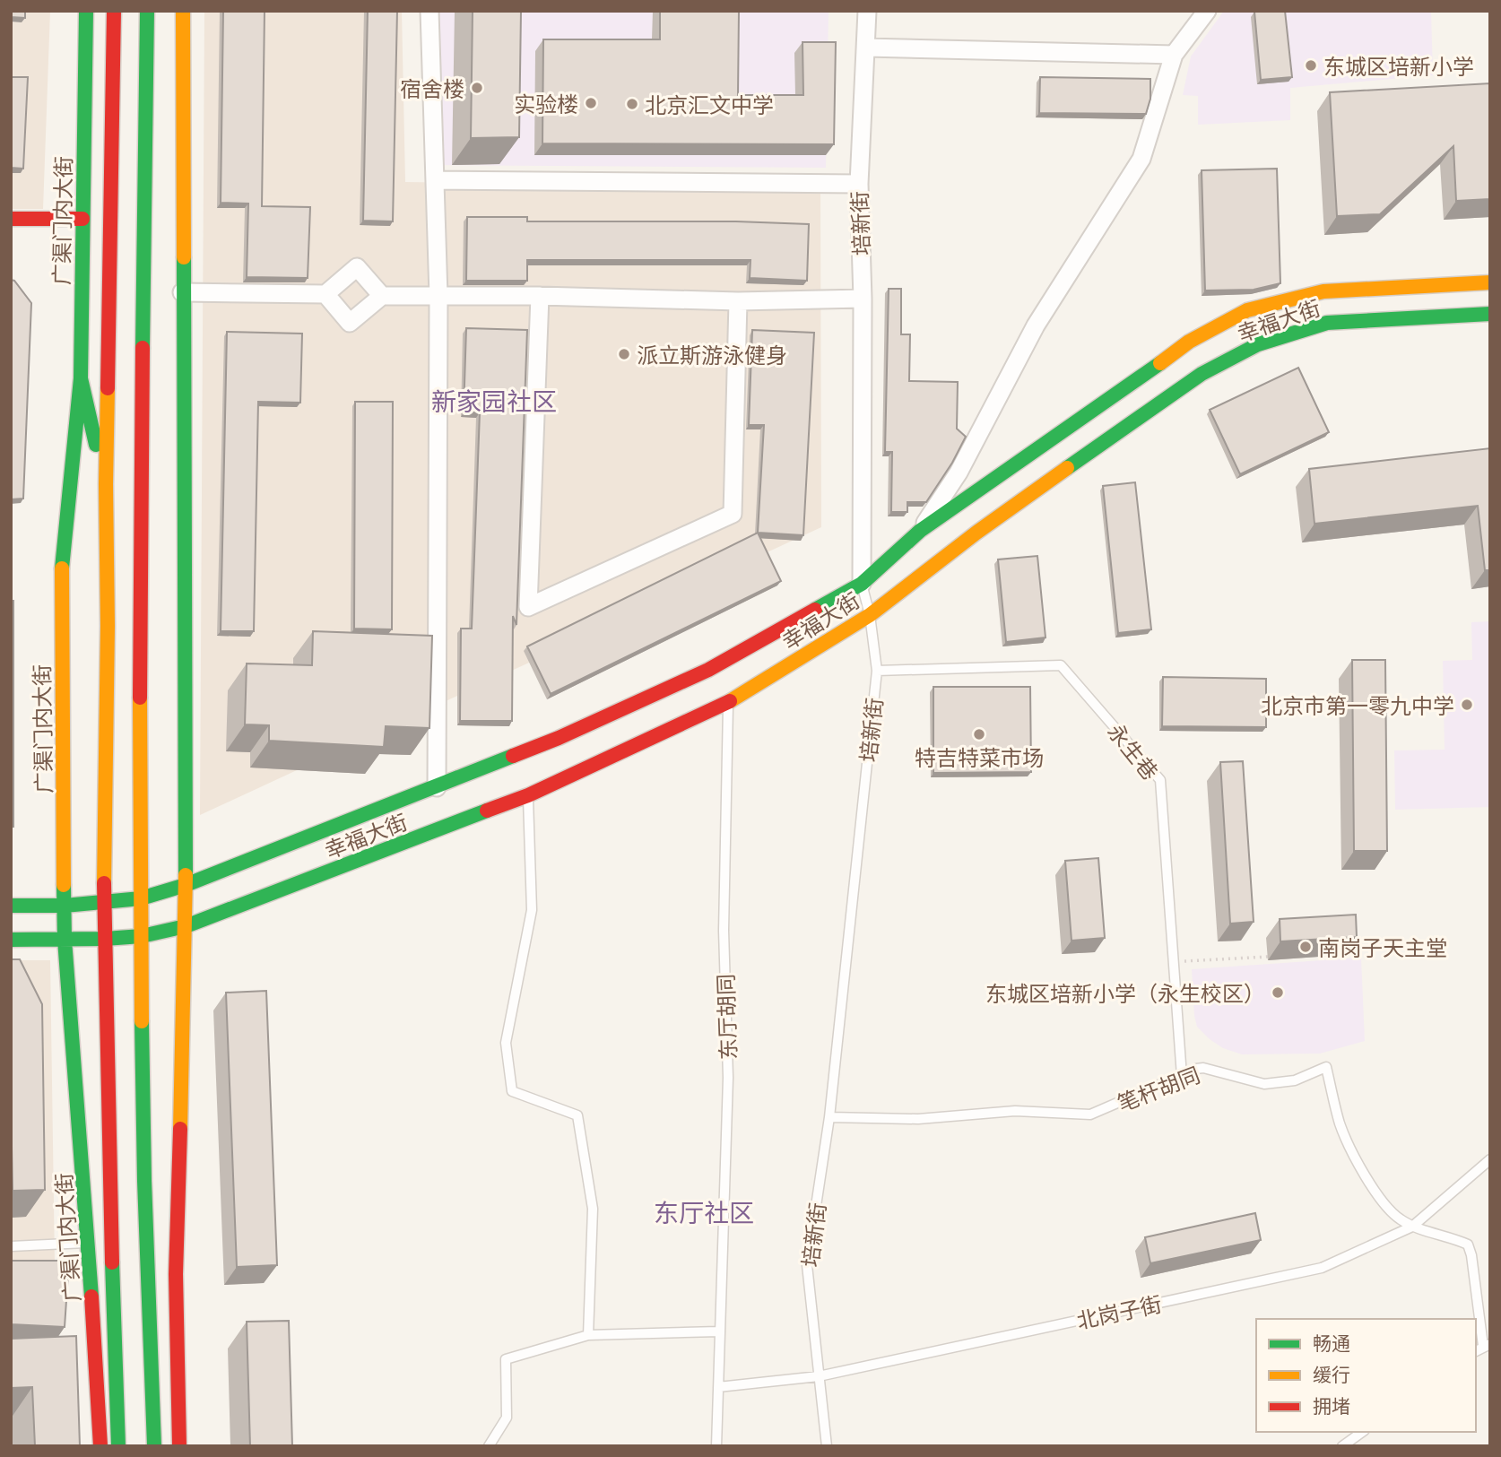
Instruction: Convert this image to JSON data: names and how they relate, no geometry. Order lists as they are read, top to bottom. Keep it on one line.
{"streets":{"main road":["广渠门内大街","幸福大街"],"street":["培新街"],"lane":["永生巷","东厅胡同","笔杆胡同","北岗子街"]},"crossings":[["广渠门内大街","幸福大街"],["培新街","幸福大街"],["培新街","永生巷"],["培新街","笔杆胡同"],["培新街","北岗子街"],["幸福大街","东厅胡同"],["永生巷","笔杆胡同"],["东厅胡同","北岗子街"],["笔杆胡同","北岗子街"]],"districts":["新家园社区","东厅社区"],"places":["东城区培新小学","宿舍楼","实验楼","北京汇文中学","派立斯游泳健身","北京市第一零九中学","特吉特菜市场","南岗子天主堂","东城区培新小学（永生校区）"],"legend":["畅通","缓行","拥堵"]}
